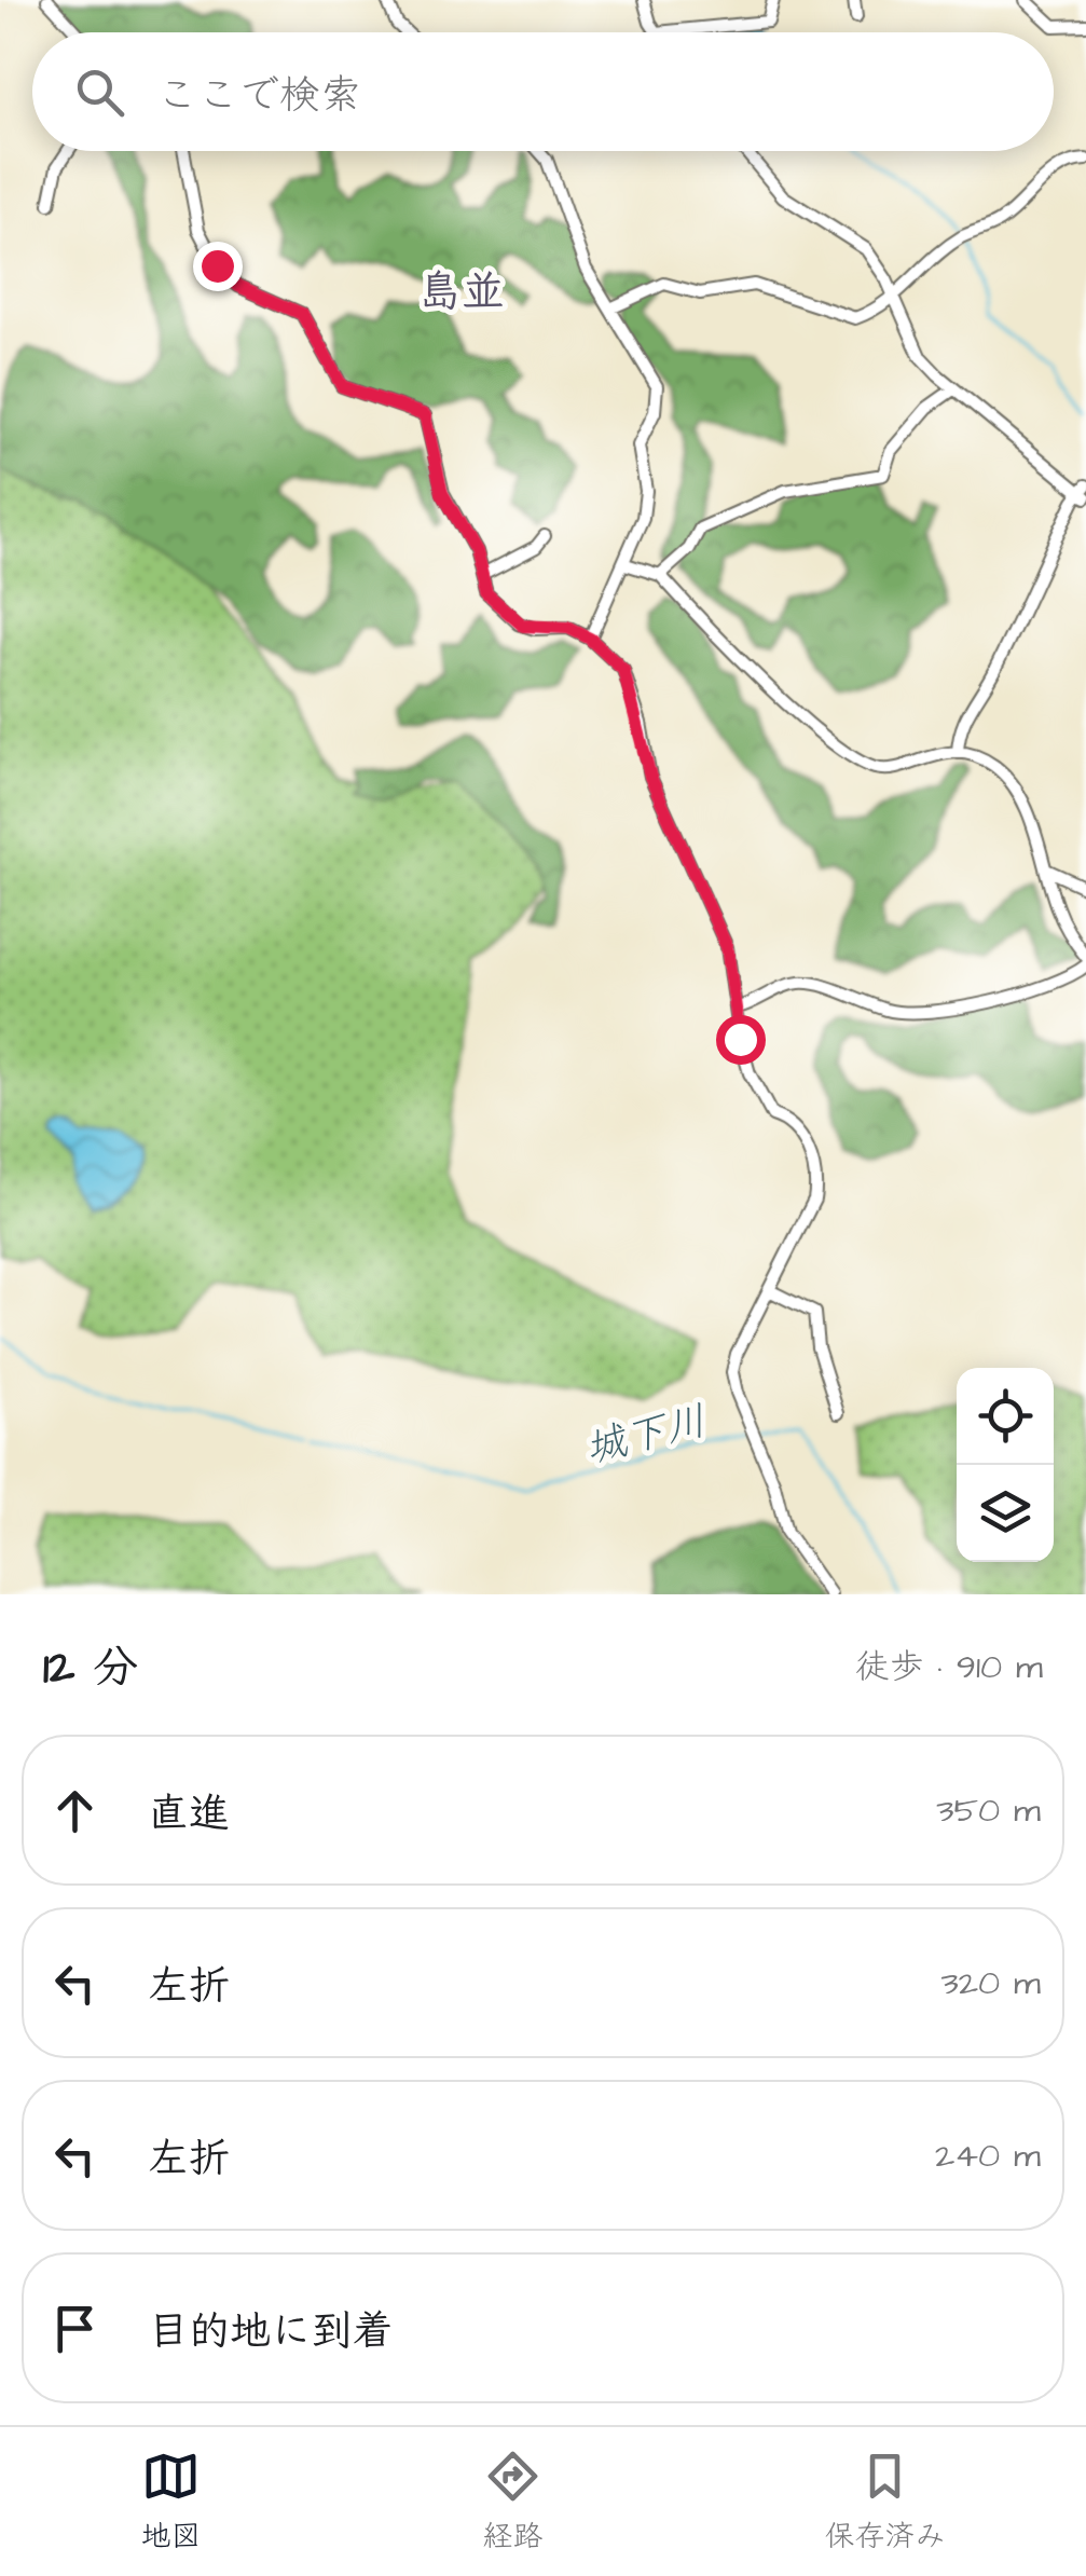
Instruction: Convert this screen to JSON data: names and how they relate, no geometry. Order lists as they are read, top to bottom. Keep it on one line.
{"districts":["島並"],"water":["城下川"],"page":{"search":"ここで検索","heading":["12 分","徒歩 · 910 m"],"list":[["直進","350 m"],["左折","320 m"],["左折","240 m"],"目的地に到着"],"nav":["地図","経路","保存済み"]}}
